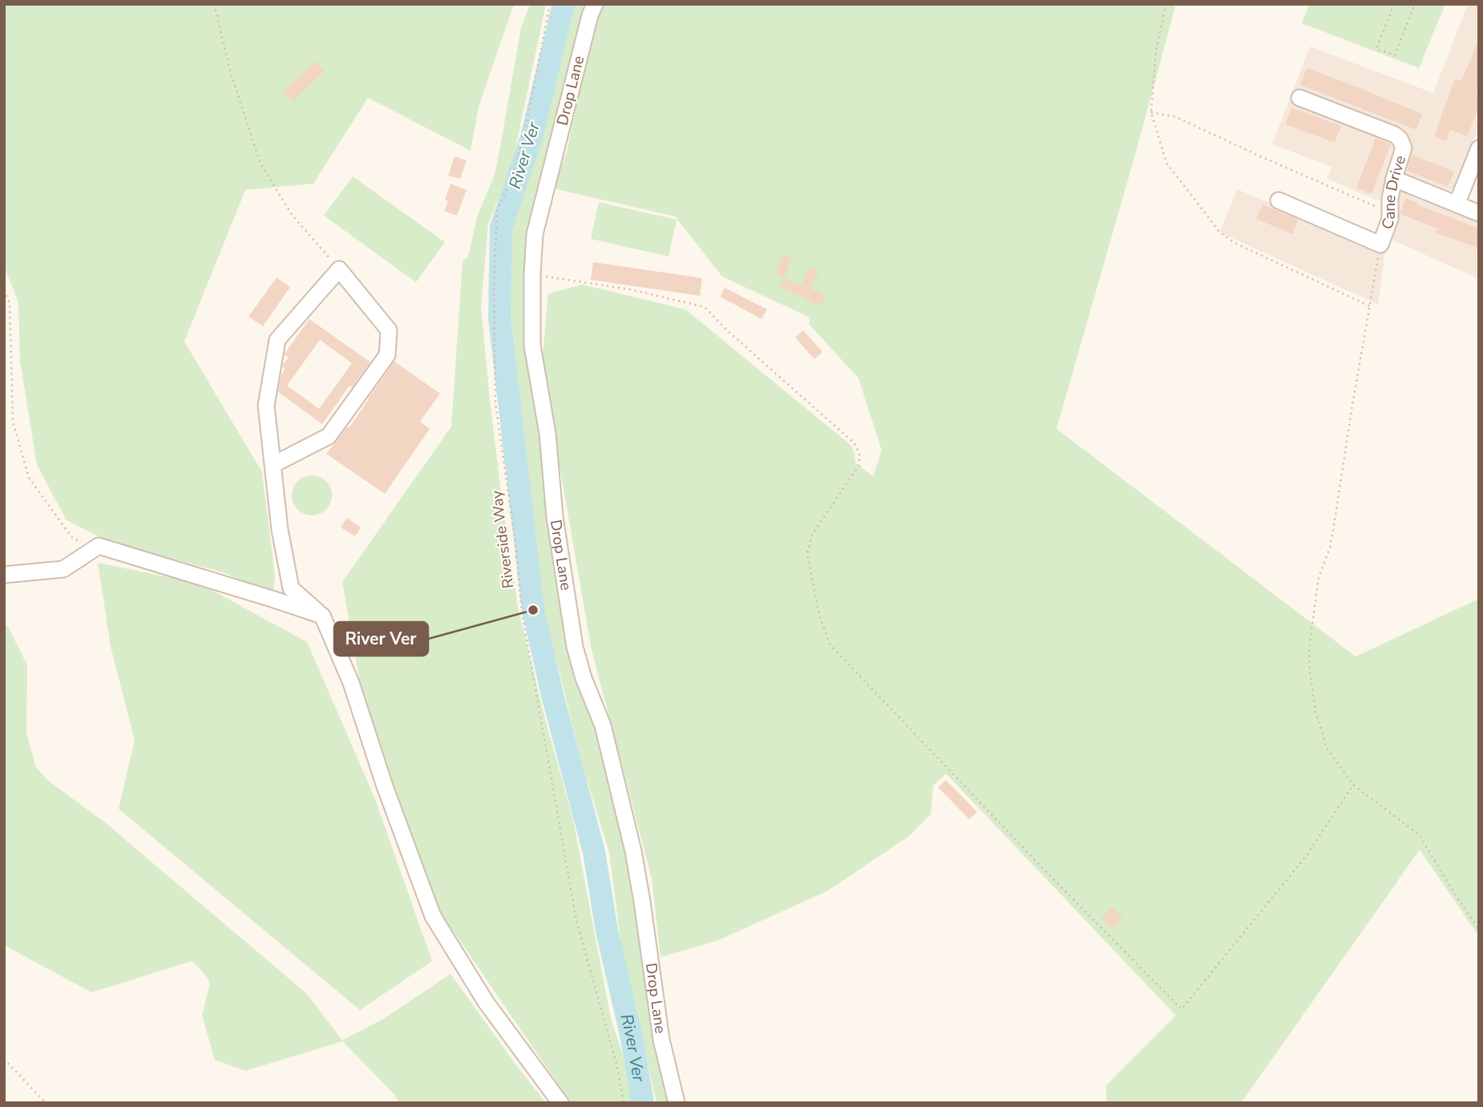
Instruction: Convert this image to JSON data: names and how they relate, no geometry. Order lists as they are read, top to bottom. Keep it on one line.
{"streets":{"street":["Drop Lane","Cane Drive"],"path":["Riverside Way"]},"water":["River Ver"],"places":["River Ver"]}
